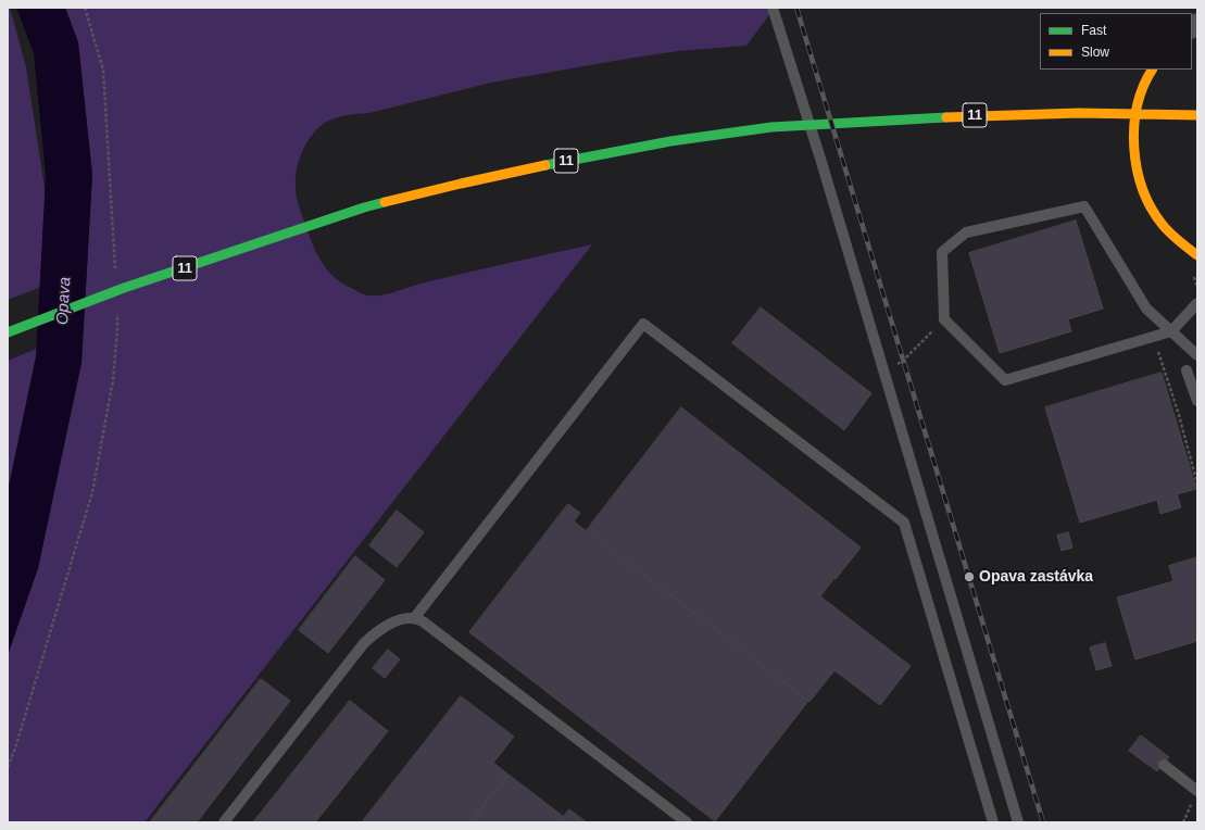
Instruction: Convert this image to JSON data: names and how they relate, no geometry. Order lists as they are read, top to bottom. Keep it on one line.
{"streets":{"main road":["11"]},"water":["Opava"],"places":["Opava zastávka"],"legend":["Fast","Slow"]}
